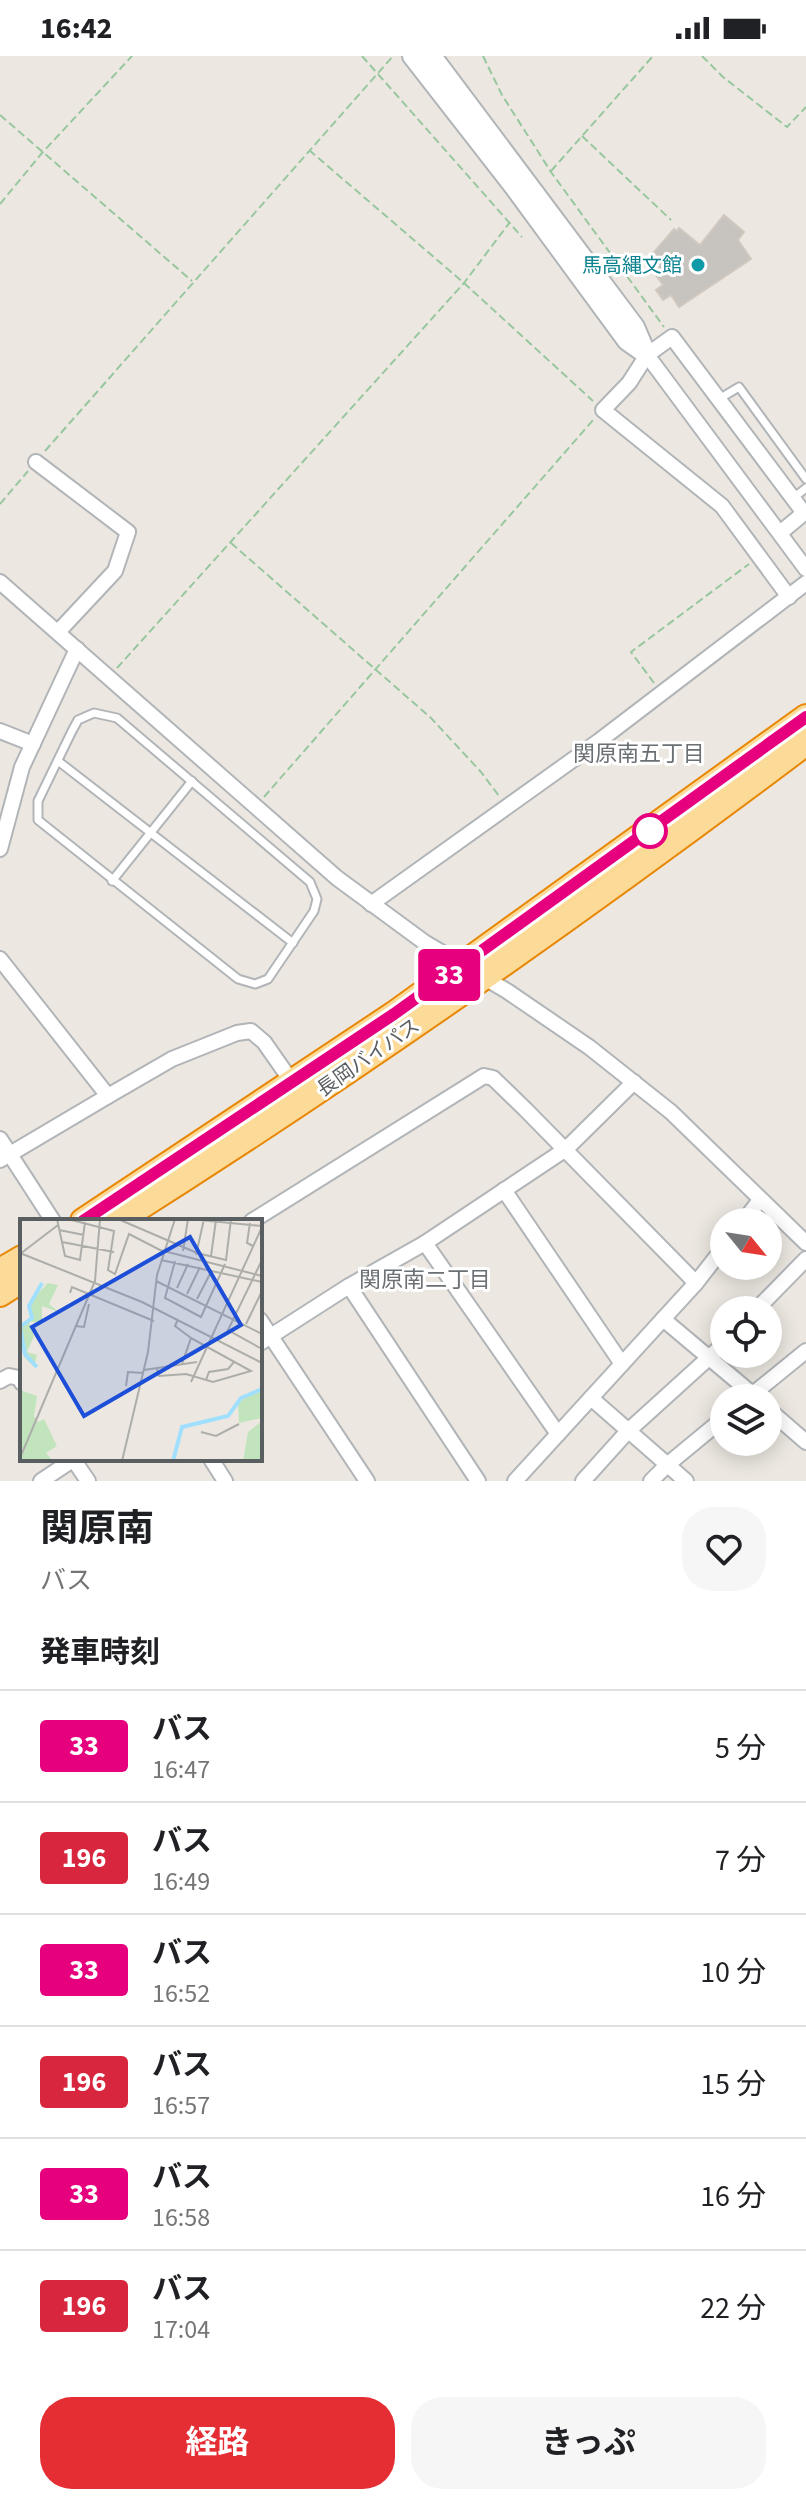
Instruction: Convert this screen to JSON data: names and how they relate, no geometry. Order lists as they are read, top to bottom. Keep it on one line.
{"streets":{"highway":["長岡バイパス"]},"districts":["関原南五丁目","関原南二丁目"],"places":["馬高縄文館"],"lines":["bus line 33"],"north":"bottom right","page":{"status":"16:42","on_map":"33","heading":[["関原南","バス"],"発車時刻"],"list":[{"mark":"33","name":"バス","note":"16:47","value":"5 分"},{"mark":"196","name":"バス","note":"16:49","value":"7 分"},{"mark":"33","name":"バス","note":"16:52","value":"10 分"},{"mark":"196","name":"バス","note":"16:57","value":"15 分"},{"mark":"33","name":"バス","note":"16:58","value":"16 分"},{"mark":"196","name":"バス","note":"17:04","value":"22 分"}],"buttons":["経路","きっぷ"]}}
